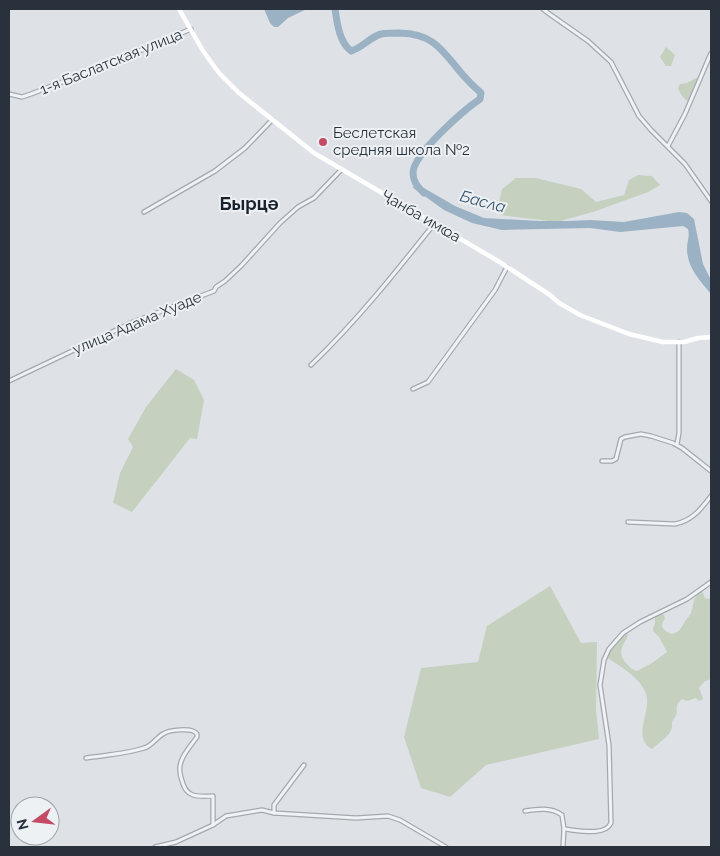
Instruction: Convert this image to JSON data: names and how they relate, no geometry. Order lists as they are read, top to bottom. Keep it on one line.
{"streets":{"street":["1-я Баслатская улица","Ҷанба имҩа","улица Адама Хуаде"]},"crossings":[["1-я Баслатская улица","Ҷанба имҩа"],["Ҷанба имҩа","улица Адама Хуаде"]],"districts":["Бырцә"],"water":["Басла"],"places":["Беслетская средняя школа №2"],"north":"left"}
